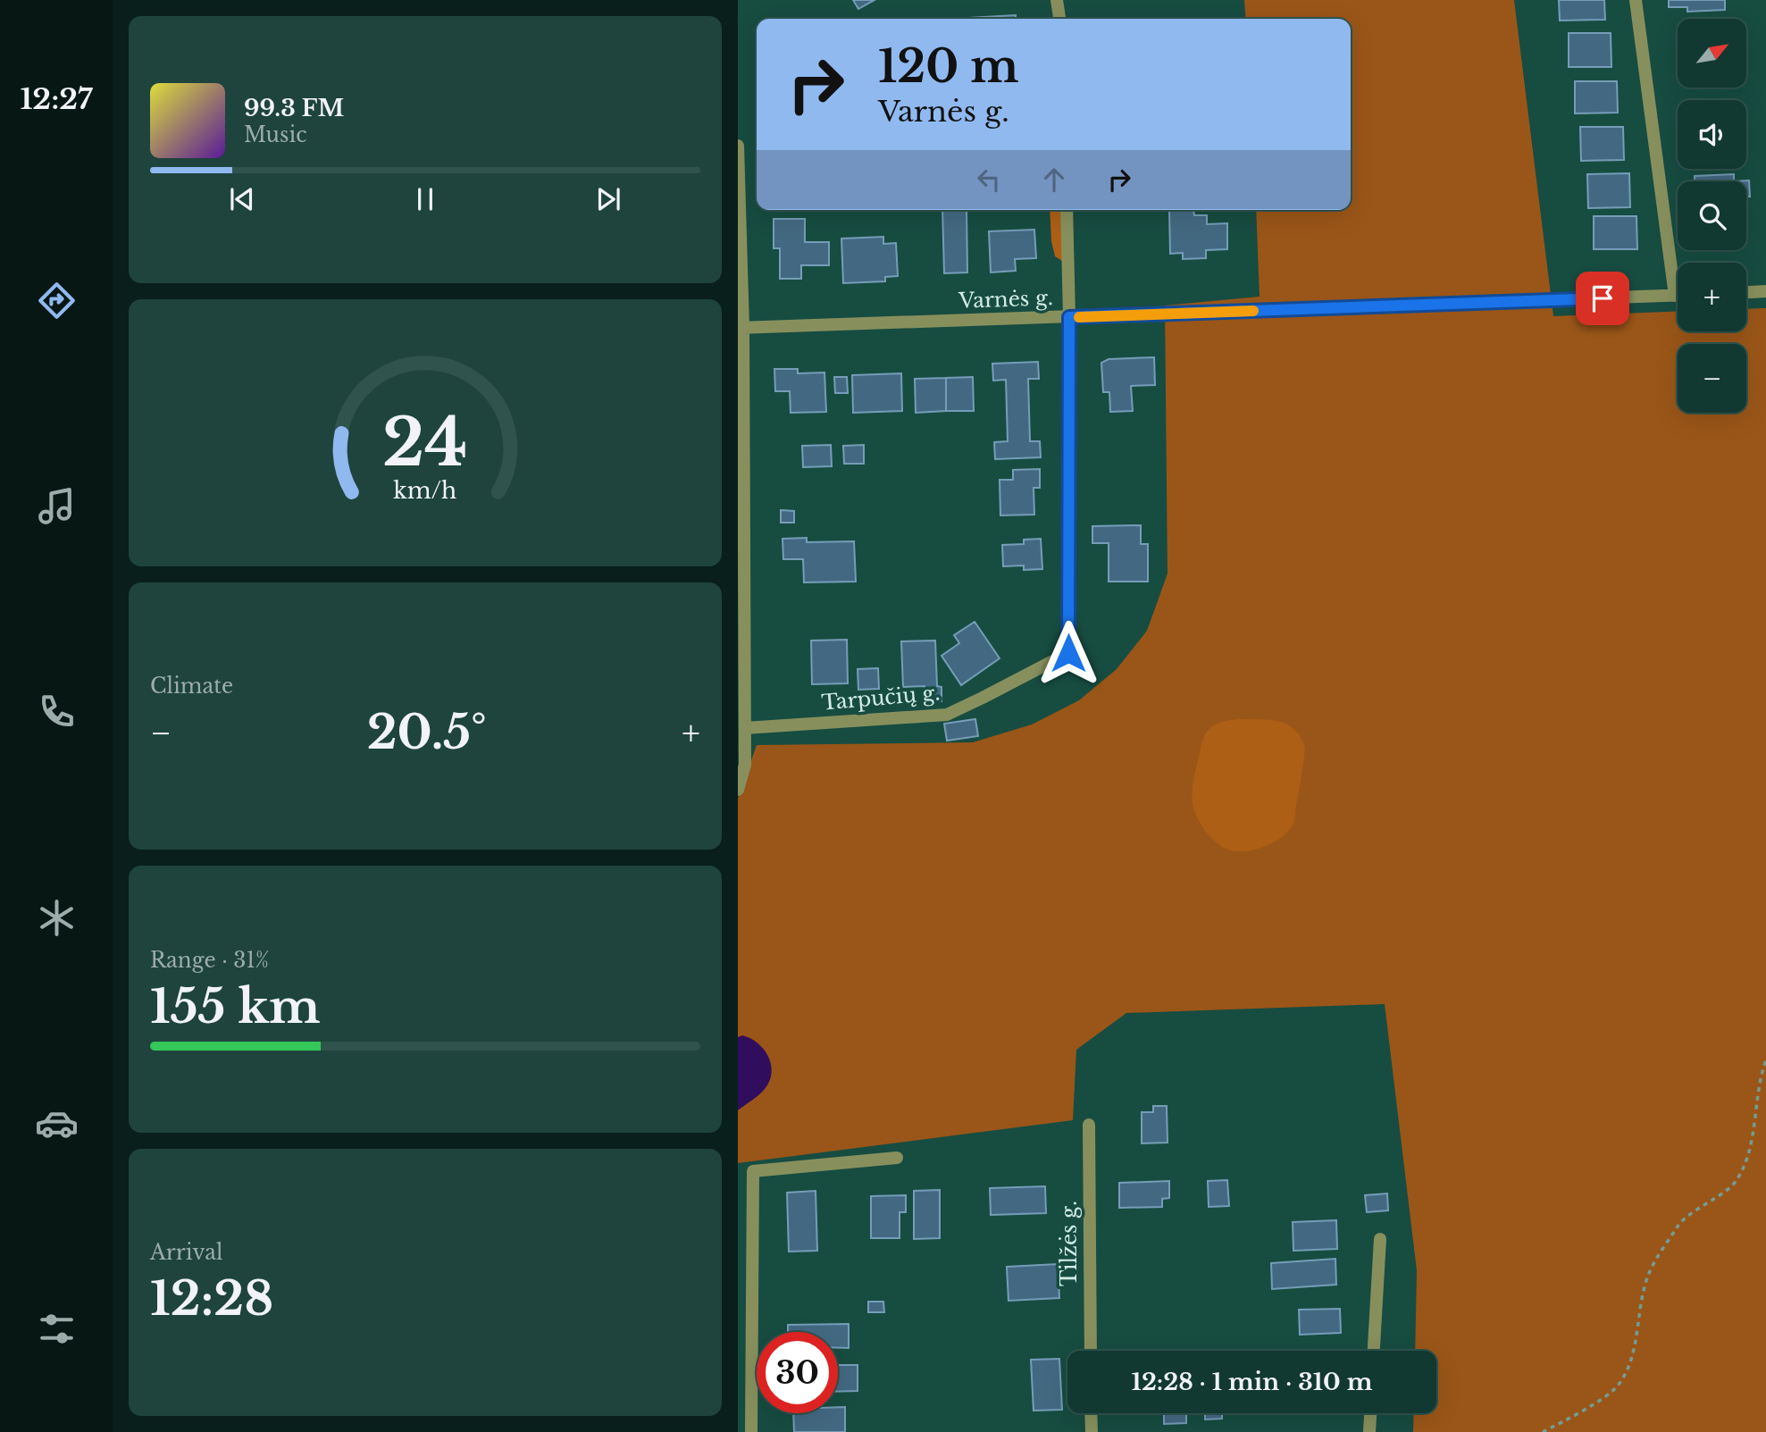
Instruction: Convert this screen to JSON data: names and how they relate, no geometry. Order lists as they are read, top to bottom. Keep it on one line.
{"streets":{"street":["Varnės g.","Tarpučių g.","Tilžės g."]},"crossings":[["Varnės g.","Tarpučių g."]],"north":"top right","page":{"tabs":"12:27","map_buttons":["+","−"],"turn":["120 m","Varnės g."],"song":["99.3 FM","Music"],"tile":["Climate",["Range · 31%","155 km"],["Arrival","12:28"]],"heat":["−","20.5°","+"],"limit":"30","trip":"12:28 · 1 min · 310 m","gauge":["24","km/h"]}}
